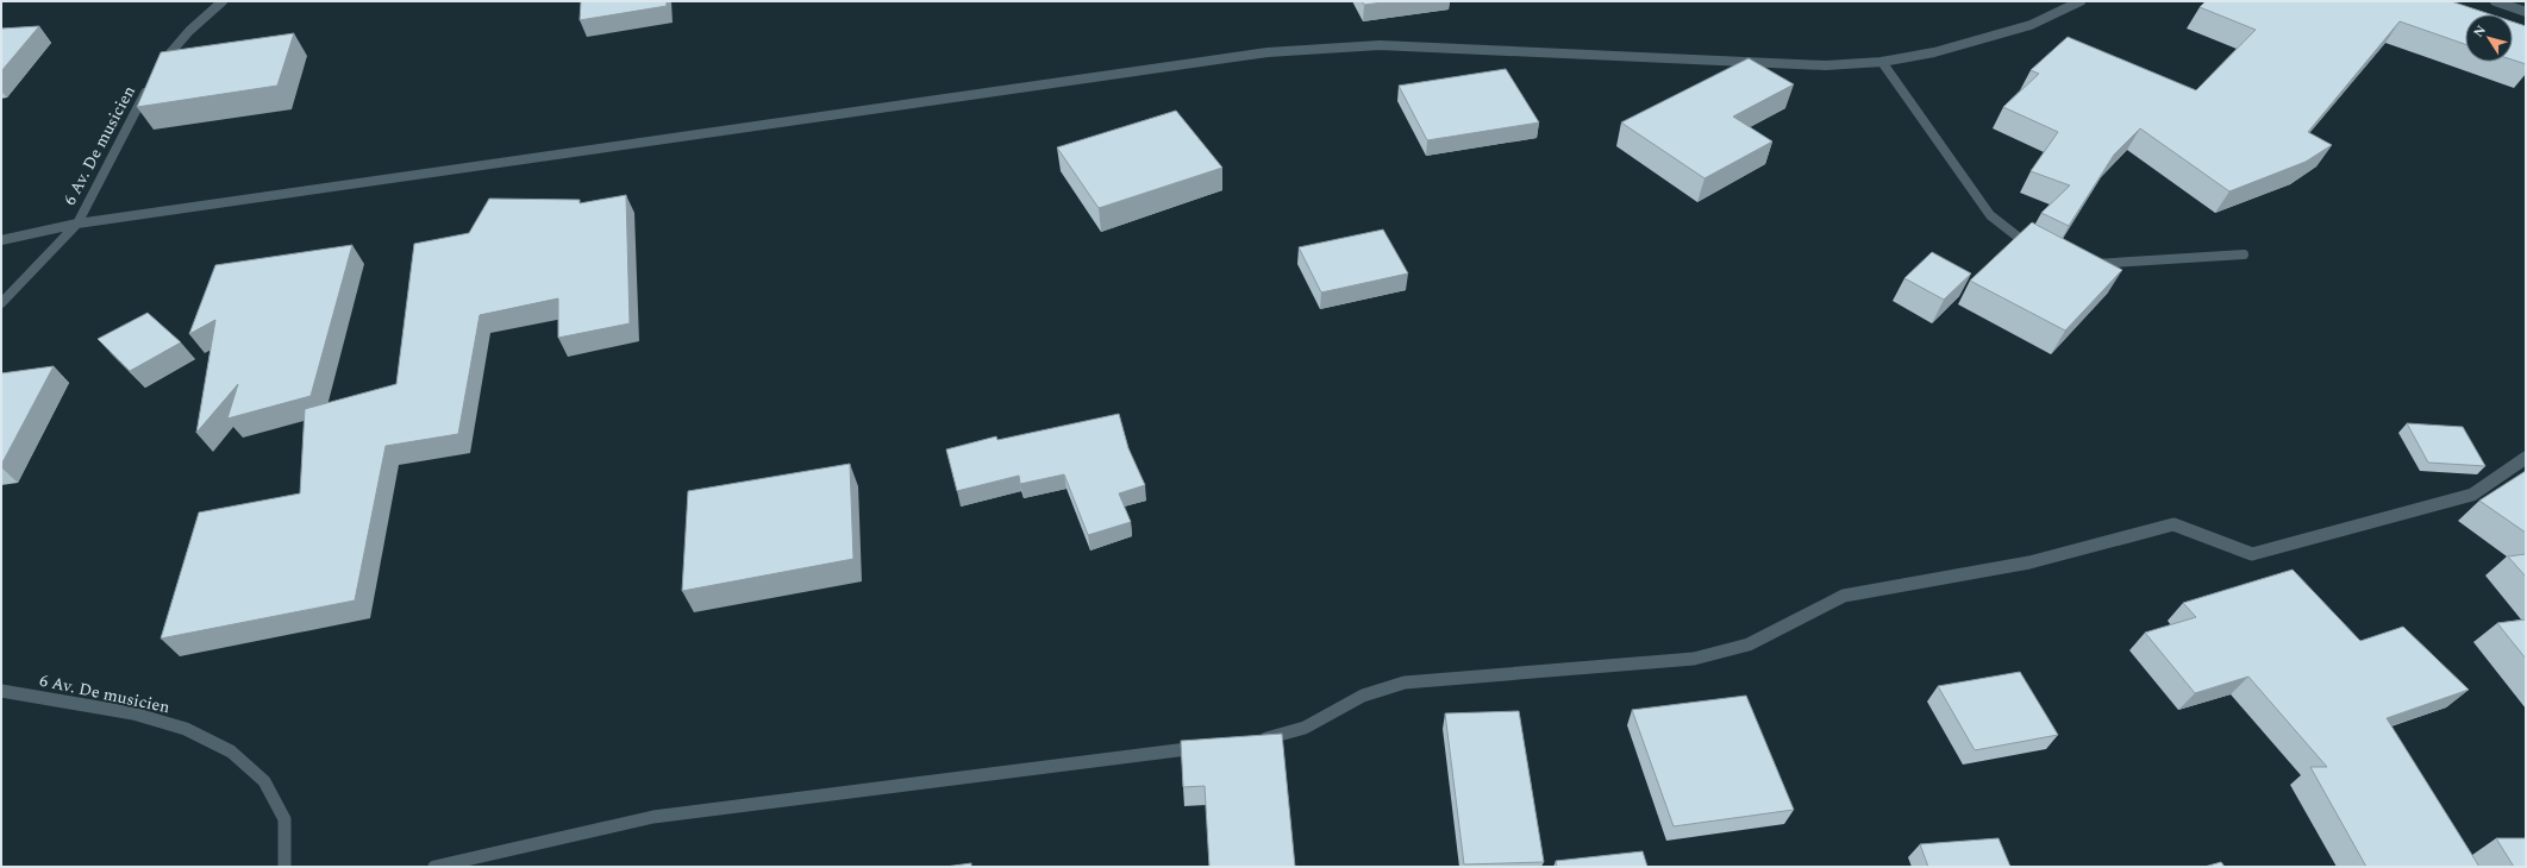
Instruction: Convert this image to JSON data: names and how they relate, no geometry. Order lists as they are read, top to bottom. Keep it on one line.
{"streets":{"street":["6 Av. De musicien"]},"north":"top left"}
